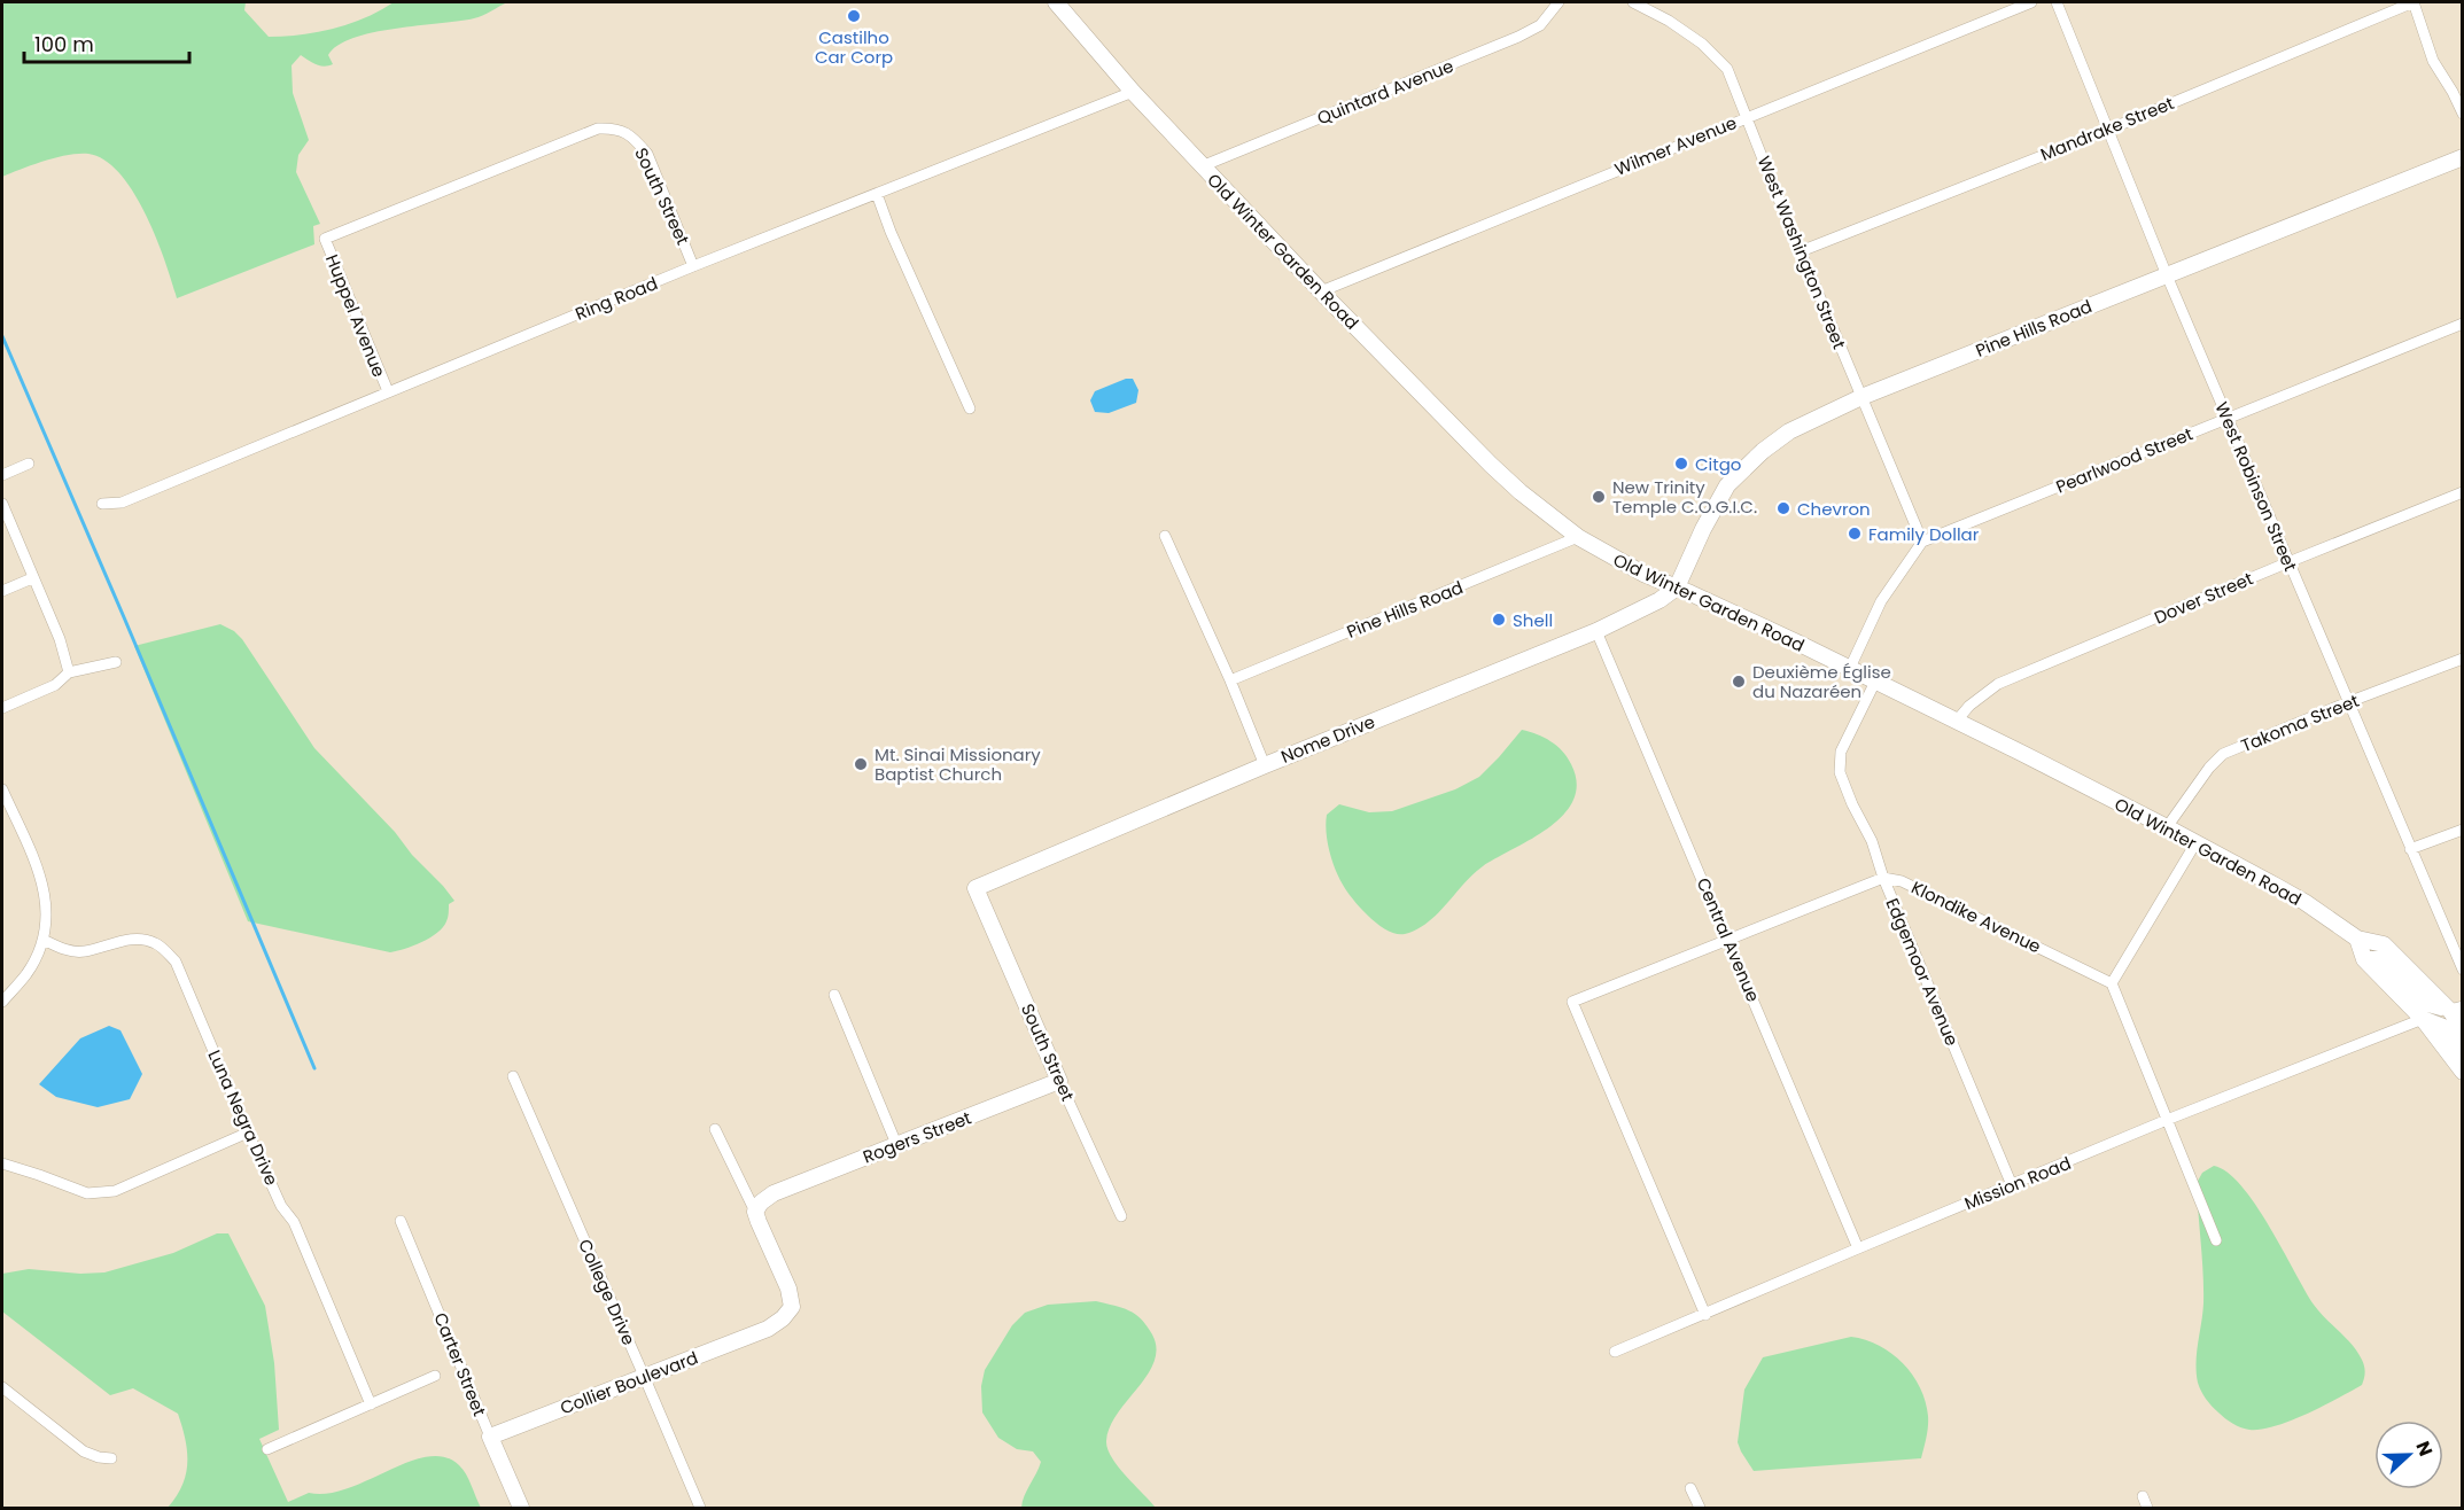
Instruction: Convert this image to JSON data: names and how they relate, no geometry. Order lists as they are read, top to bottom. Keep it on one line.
{"streets":{"main road":["South Street","Old Winter Garden Road","Pine Hills Road","Nome Drive","Rogers Street","Carter Street","Collier Boulevard"],"street":["Quintard Avenue","Mandrake Street","Wilmer Avenue","West Washington Street","Ring Road","Huppel Avenue","Pearlwood Street","West Robinson Street","Dover Street","Takoma Street","Klondike Avenue","Central Avenue","Edgemoor Avenue","Luna Negra Drive","Mission Road","College Drive"]},"crossings":[["Quintard Avenue","Old Winter Garden Road"],["Mandrake Street","West Washington Street"],["Mandrake Street","West Robinson Street"],["Wilmer Avenue","Old Winter Garden Road"],["Wilmer Avenue","West Washington Street"],["South Street","Ring Road"],["South Street","Huppel Avenue"],["South Street","Nome Drive"],["South Street","Rogers Street"],["Old Winter Garden Road","Ring Road"],["Old Winter Garden Road","Pine Hills Road"],["Old Winter Garden Road","Dover Street"],["Old Winter Garden Road","Takoma Street"],["Old Winter Garden Road","Nome Drive"],["Old Winter Garden Road","Edgemoor Avenue"],["West Washington Street","Pine Hills Road"],["West Washington Street","Pearlwood Street"],["Ring Road","Huppel Avenue"],["Pine Hills Road","West Robinson Street"],["Pine Hills Road","Nome Drive"],["Pearlwood Street","West Robinson Street"],["West Robinson Street","Dover Street"],["West Robinson Street","Takoma Street"],["Nome Drive","Central Avenue"],["Klondike Avenue","Edgemoor Avenue"],["Central Avenue","Mission Road"],["Edgemoor Avenue","Mission Road"],["Rogers Street","Collier Boulevard"],["College Drive","Collier Boulevard"],["Carter Street","Collier Boulevard"]],"places":["Castilho Car Corp","Citgo","New Trinity Temple C.O.G.I.C.","Chevron","Family Dollar","Shell","Deuxième Église du Nazaréen","Mt. Sinai Missionary Baptist Church"],"scale_bar":"100 m","north":"right"}
